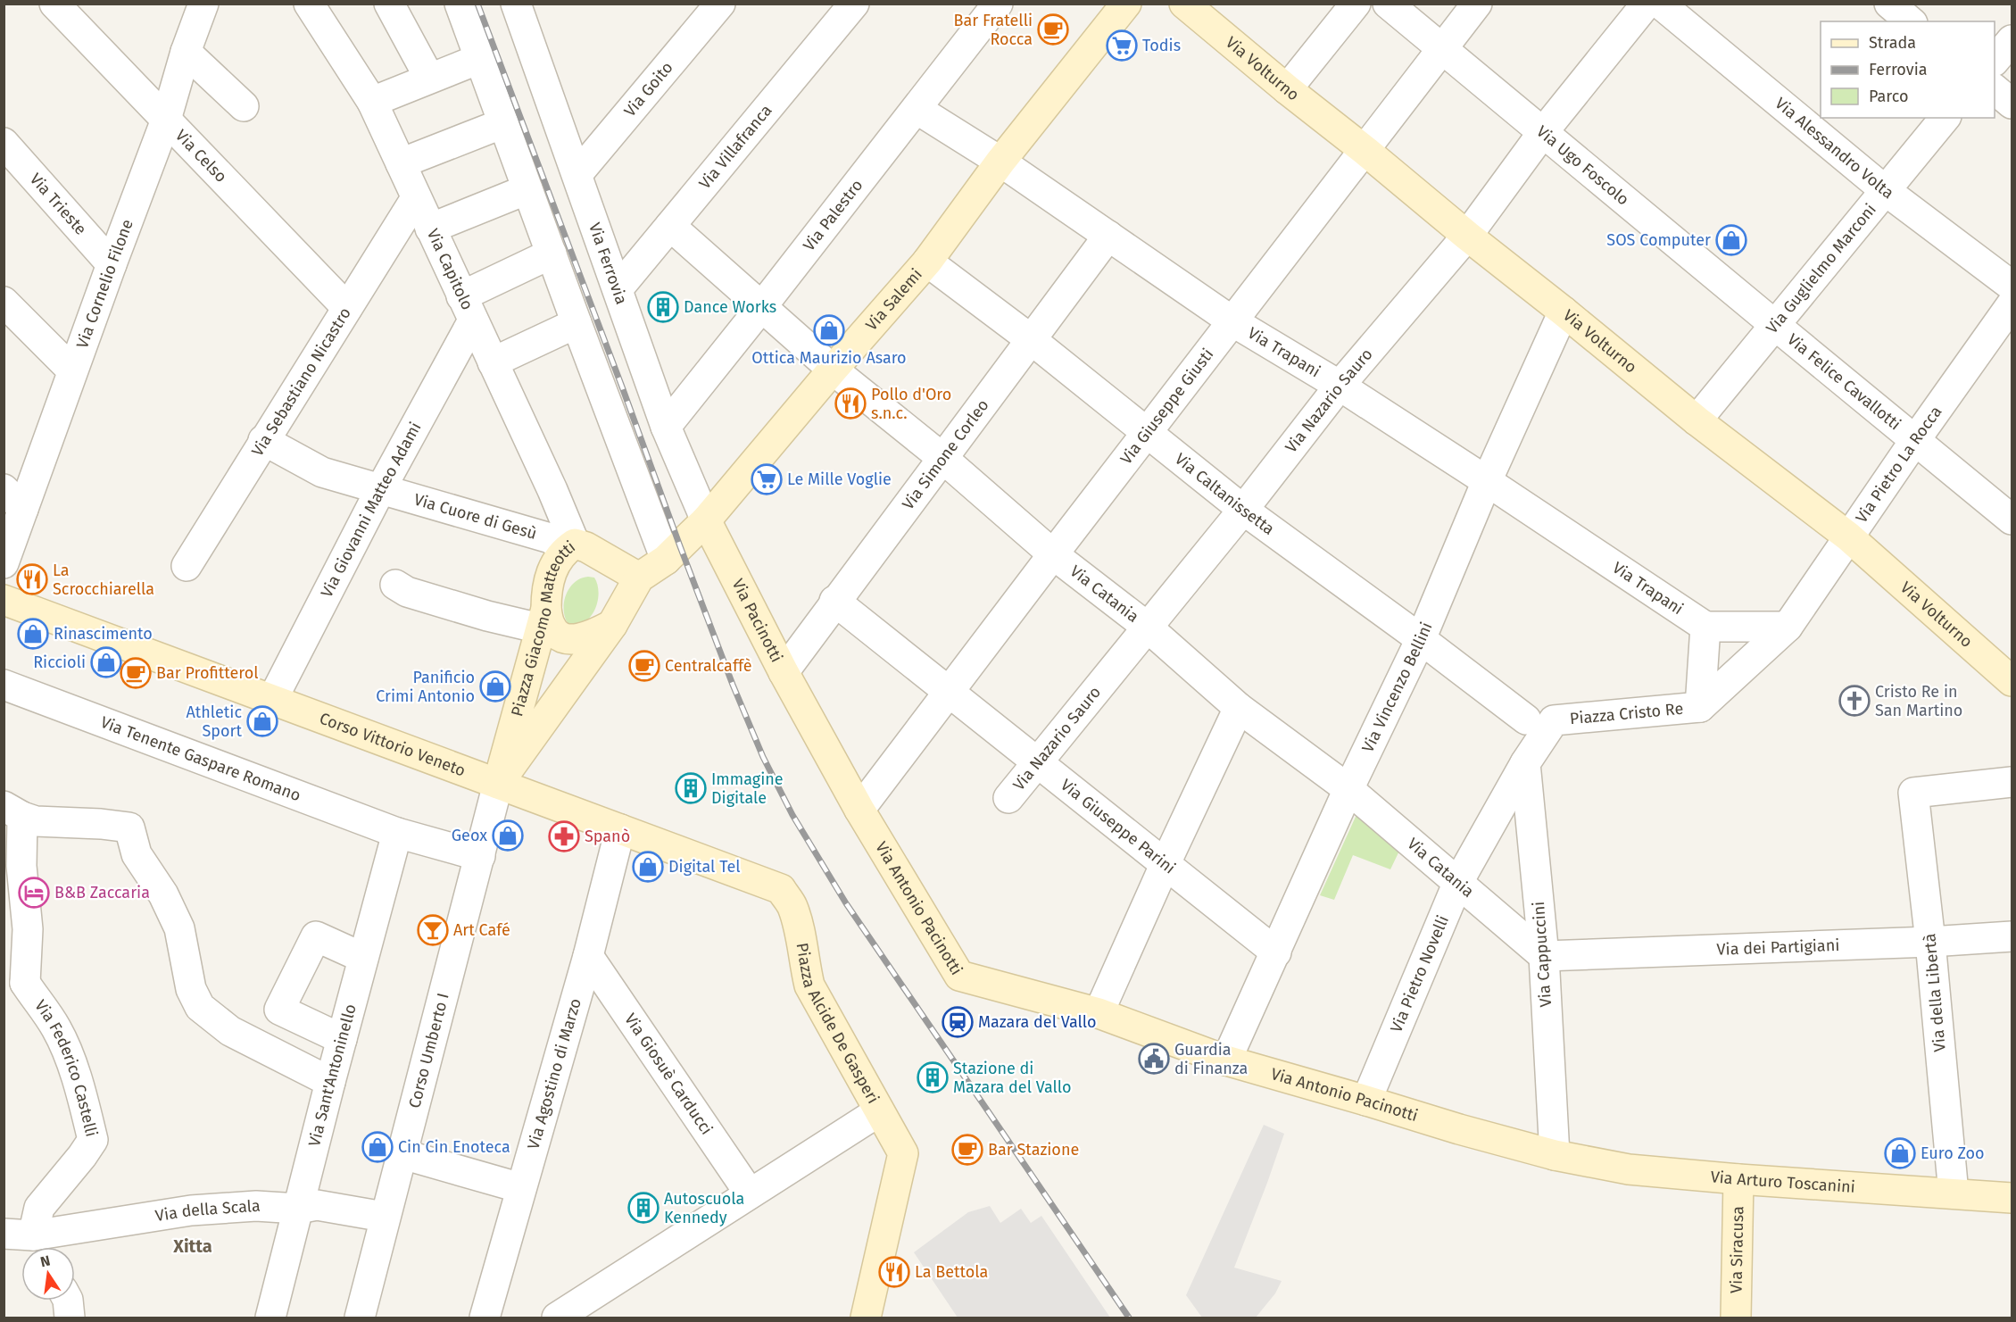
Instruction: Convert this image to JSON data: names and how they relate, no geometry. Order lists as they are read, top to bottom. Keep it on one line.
{"streets":{"street":["Via Volturno","Via Goito","Via Villafranca","Via Alessandro Volta","Via Celso","Via Ugo Foscolo","Via Trieste","Via Palestro","Via Ferrovia","Via Guglielmo Marconi","Via Capitolo","Via Cornelio Filone","Via Salemi","Via Trapani","Via Sebastiano Nicastro","Via Felice Cavallotti","Via Nazario Sauro","Via Giuseppe Giusti","Via Simone Corleo","Via Pietro La Rocca","Via Caltanissetta","Via Giovanni Matteo Adami","Via Cuore di Gesù","Via Catania","Via Pacinotti","Piazza Giacomo Matteotti","Via Vincenzo Bellini","Piazza Cristo Re","Corso Vittorio Veneto","Via Tenente Gaspare Romano","Via Giuseppe Parini","Via Antonio Pacinotti","Via dei Partigiani","Via Cappuccini","Via Pietro Novelli","Via della Libertà","Piazza Alcide De Gasperi","Corso Umberto I","Via Federico Castelli","Via Agostino di Marzo","Via Sant'Antoninello","Via Giosuè Carducci","Via Arturo Toscanini","Via della Scala","Via Siracusa"]},"crossings":[["Via Volturno","Via Guglielmo Marconi"],["Via Volturno","Via Nazario Sauro"],["Via Volturno","Via Giuseppe Giusti"],["Via Volturno","Via Pietro La Rocca"],["Via Volturno","Via Vincenzo Bellini"],["Via Goito","Via Ferrovia"],["Via Villafranca","Via Ferrovia"],["Via Villafranca","Via Catania"],["Via Alessandro Volta","Via Guglielmo Marconi"],["Via Celso","Via Cornelio Filone"],["Via Celso","Via Sebastiano Nicastro"],["Via Ugo Foscolo","Via Guglielmo Marconi"],["Via Ugo Foscolo","Via Felice Cavallotti"],["Via Ugo Foscolo","Via Nazario Sauro"],["Via Ugo Foscolo","Via Giuseppe Giusti"],["Via Trieste","Via Cornelio Filone"],["Via Palestro","Via Ferrovia"],["Via Palestro","Via Trapani"],["Via Palestro","Via Catania"],["Via Ferrovia","Via Salemi"],["Via Ferrovia","Via Pacinotti"],["Via Guglielmo Marconi","Via Felice Cavallotti"],["Via Capitolo","Via Salemi"],["Via Capitolo","Via Sebastiano Nicastro"],["Via Capitolo","Via Giovanni Matteo Adami"],["Via Capitolo","Via Cuore di Gesù"],["Via Capitolo","Piazza Giacomo Matteotti"],["Via Salemi","Via Trapani"],["Via Salemi","Via Caltanissetta"],["Via Salemi","Via Cuore di Gesù"],["Via Salemi","Via Catania"],["Via Salemi","Via Pacinotti"],["Via Salemi","Piazza Giacomo Matteotti"],["Via Trapani","Via Nazario Sauro"],["Via Trapani","Via Giuseppe Giusti"],["Via Trapani","Via Simone Corleo"],["Via Trapani","Via Vincenzo Bellini"],["Via Trapani","Piazza Cristo Re"],["Via Sebastiano Nicastro","Via Cuore di Gesù"],["Via Felice Cavallotti","Via Pietro La Rocca"],["Via Nazario Sauro","Via Caltanissetta"],["Via Nazario Sauro","Via Catania"],["Via Nazario Sauro","Via Giuseppe Parini"],["Via Giuseppe Giusti","Via Caltanissetta"],["Via Giuseppe Giusti","Via Catania"],["Via Giuseppe Giusti","Via Giuseppe Parini"],["Via Giuseppe Giusti","Via Antonio Pacinotti"],["Via Simone Corleo","Via Caltanissetta"],["Via Simone Corleo","Via Catania"],["Via Simone Corleo","Via Pacinotti"],["Via Simone Corleo","Via Giuseppe Parini"],["Via Pietro La Rocca","Piazza Cristo Re"],["Via Caltanissetta","Via Vincenzo Bellini"],["Via Caltanissetta","Piazza Cristo Re"],["Via Giovanni Matteo Adami","Via Cuore di Gesù"],["Via Giovanni Matteo Adami","Corso Vittorio Veneto"],["Via Cuore di Gesù","Piazza Giacomo Matteotti"],["Via Catania","Via Vincenzo Bellini"],["Via Catania","Via dei Partigiani"],["Via Catania","Via Cappuccini"],["Via Catania","Via Pietro Novelli"],["Via Pacinotti","Via Antonio Pacinotti"],["Piazza Giacomo Matteotti","Corso Vittorio Veneto"],["Piazza Giacomo Matteotti","Corso Umberto I"],["Via Vincenzo Bellini","Via Giuseppe Parini"],["Via Vincenzo Bellini","Via Antonio Pacinotti"],["Corso Vittorio Veneto","Piazza Alcide De Gasperi"],["Corso Vittorio Veneto","Corso Umberto I"],["Corso Vittorio Veneto","Via Agostino di Marzo"],["Via Tenente Gaspare Romano","Corso Umberto I"],["Via Tenente Gaspare Romano","Via Sant'Antoninello"],["Via Antonio Pacinotti","Via Cappuccini"],["Via Antonio Pacinotti","Via Pietro Novelli"],["Via Antonio Pacinotti","Via Arturo Toscanini"],["Via dei Partigiani","Via Cappuccini"],["Via dei Partigiani","Via della Libertà"],["Via Cappuccini","Via Pietro Novelli"],["Via Cappuccini","Via Arturo Toscanini"],["Via della Libertà","Via Arturo Toscanini"],["Corso Umberto I","Via della Scala"],["Via Federico Castelli","Via della Scala"],["Via Agostino di Marzo","Via Giosuè Carducci"],["Via Sant'Antoninello","Via della Scala"],["Via Arturo Toscanini","Via Siracusa"]],"districts":["Xitta"],"places":{"cafe":["Bar Fratelli Rocca","Centralcaffè","Bar Profitterol","Bar Stazione"],"supermarket":["Todis","Le Mille Voglie"],"shop":["SOS Computer","Ottica Maurizio Asaro","Rinascimento","Riccioli","Panificio Crimi Antonio","Athletic Sport","Geox","Digital Tel","Cin Cin Enoteca","Euro Zoo"],"building":["Dance Works","Immagine Digitale","Stazione di Mazara del Vallo","Autoscuola Kennedy"],"restaurant":["Pollo d'Oro s.n.c.","La Scrocchiarella","La Bettola"],"church":["Cristo Re in San Martino"],"pharmacy":["Spanò"],"hotel":["B&B Zaccaria"],"bar":["Art Café"],"station":["Mazara del Vallo"],"public building":["Guardia di Finanza"]},"legend":["Strada","Ferrovia","Parco"],"north":"top"}
